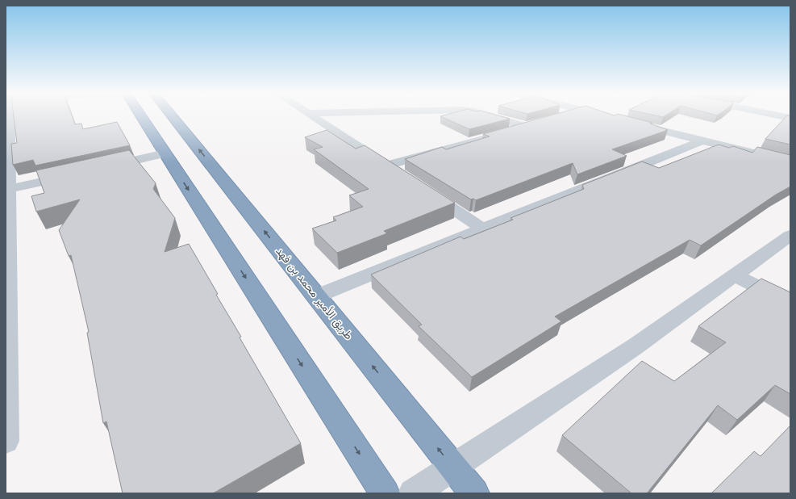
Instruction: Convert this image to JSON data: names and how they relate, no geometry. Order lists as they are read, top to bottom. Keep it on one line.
{"streets":{"highway":["طريق الأمير محمد بن فهد"]}}
